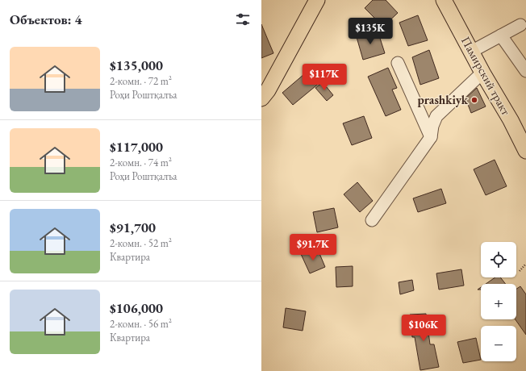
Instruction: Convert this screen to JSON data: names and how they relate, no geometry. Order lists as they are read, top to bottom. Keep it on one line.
{"streets":{"main road":["Памирский тракт"]},"places":["prashkiyk"],"page":{"heading":"Объектов: 4","price":["$135K","$117K","$91.7K","$106K"],"list":[{"name":"$135,000","note":"2-комн. · 72 m² · Роҳи Роштқалъа"},{"name":"$117,000","note":"2-комн. · 74 m² · Роҳи Роштқалъа"},{"name":"$91,700","note":"2-комн. · 52 m² · Квартира"},{"name":"$106,000","note":"2-комн. · 56 m² · Квартира"}],"map_buttons":["+","−"]}}
